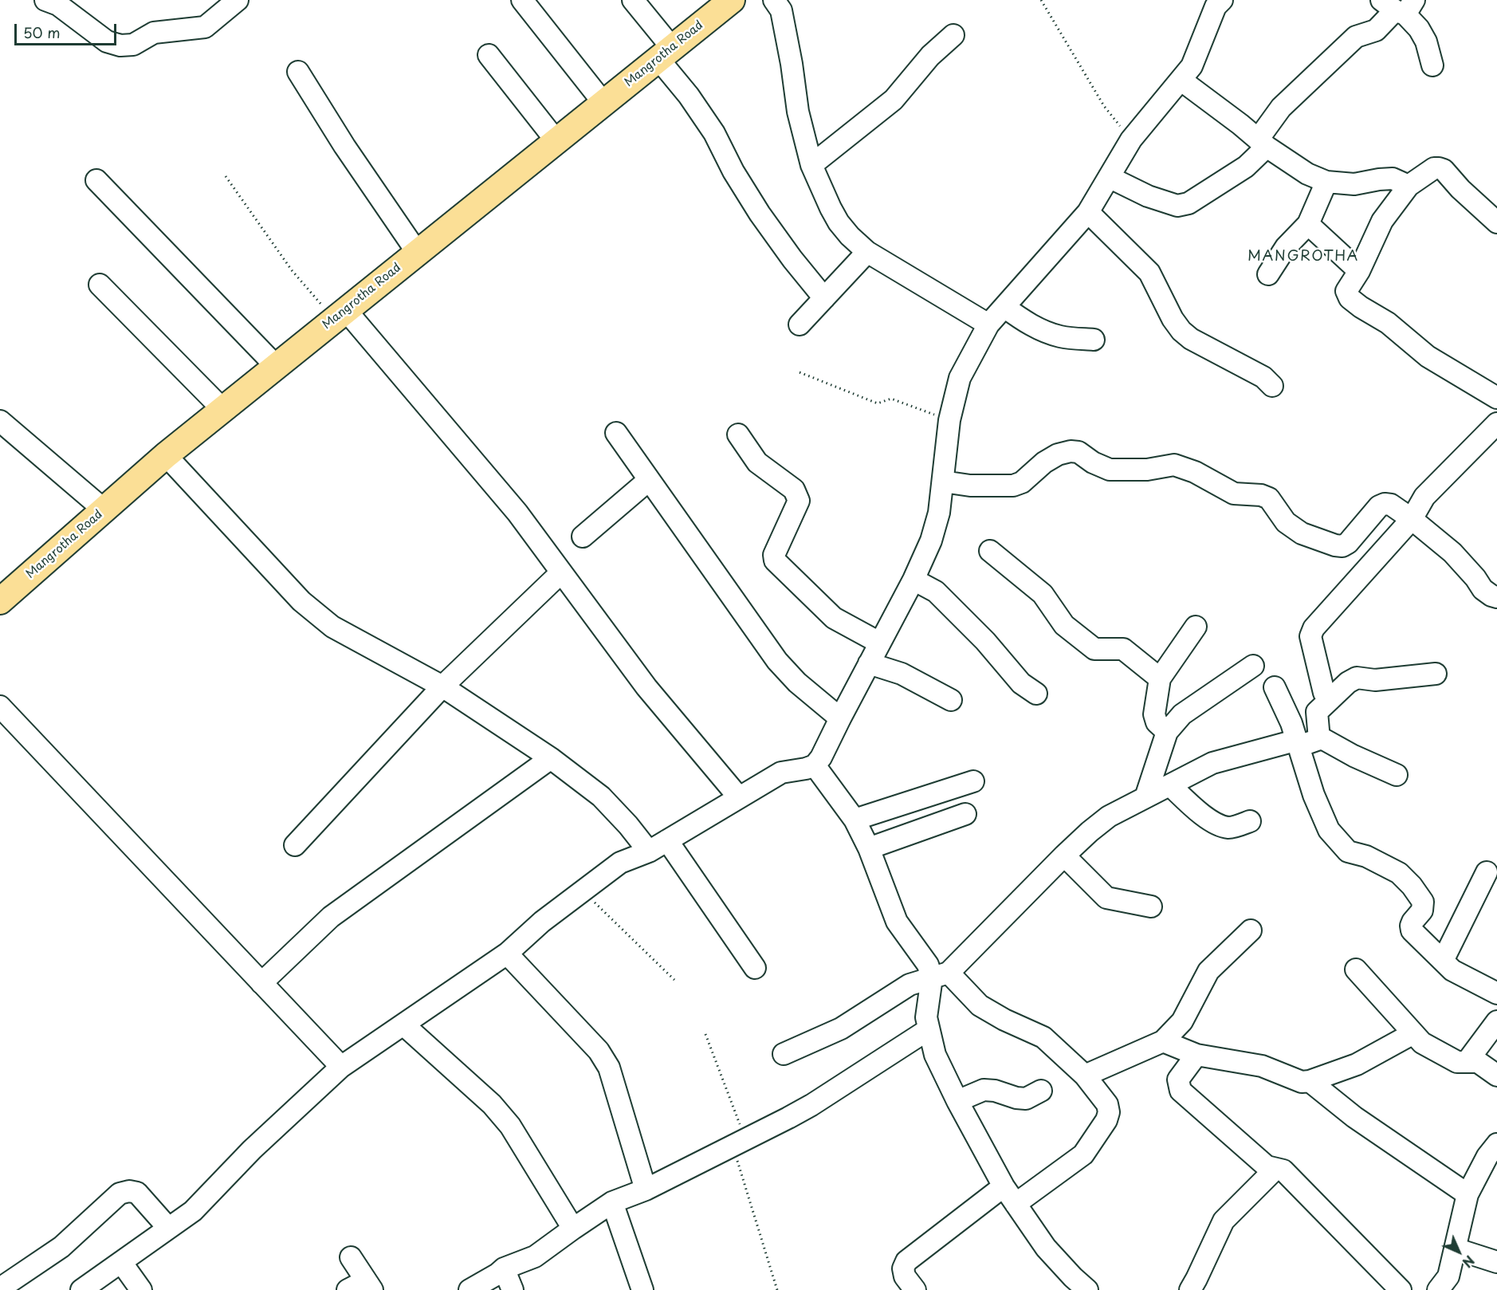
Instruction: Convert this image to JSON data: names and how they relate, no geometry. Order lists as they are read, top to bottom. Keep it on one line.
{"streets":{"main road":["Mangrotha Road"]},"districts":["MANGROTHA"],"scale_bar":"50 m","north":"bottom right"}
